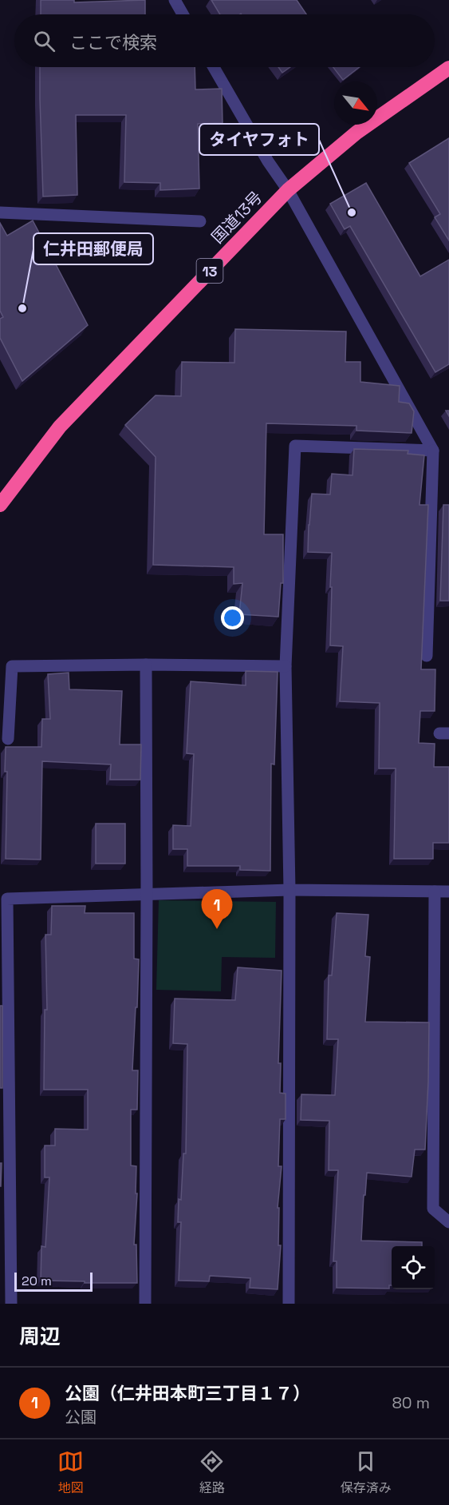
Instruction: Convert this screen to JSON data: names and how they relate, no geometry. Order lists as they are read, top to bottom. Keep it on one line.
{"streets":{"highway":["国道13号","13"]},"places":["タイヤフォト","仁井田郵便局"],"scale_bar":"20 m","north":"bottom right","page":{"search":"ここで検索","pins":"1","scale":"20 m","heading":"周辺","list":[{"mark":"1","name":"公園（仁井田本町三丁目１７）","note":"公園","value":"80 m"}],"nav":["地図","経路","保存済み"]}}
